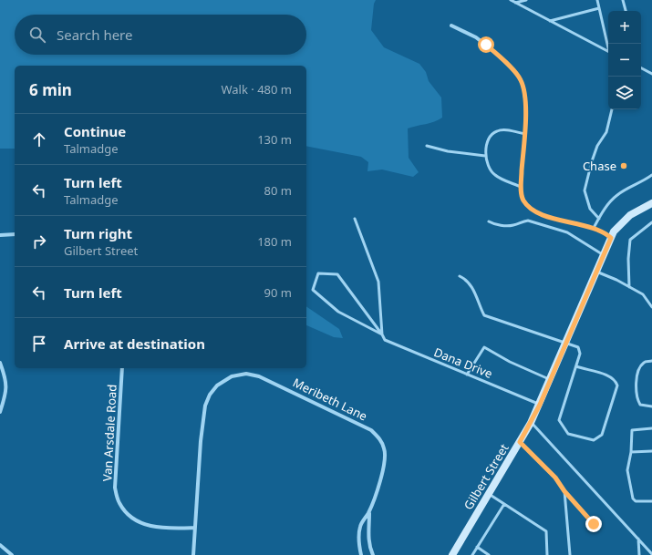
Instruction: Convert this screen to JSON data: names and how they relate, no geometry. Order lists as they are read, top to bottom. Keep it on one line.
{"streets":{"street":["Meribeth Lane","Van Arsdale Road","Gilbert Street"],"lane":["Dana Drive"]},"crossings":[["Dana Drive","Gilbert Street"],["Meribeth Lane","Van Arsdale Road"]],"places":["Chase"],"page":{"map_buttons":["+","−"],"search":"Search here","heading":["6 min","Walk · 480 m"],"list":[["Continue","Talmadge","130 m"],["Turn left","Talmadge","80 m"],["Turn right","Gilbert Street","180 m"],["Turn left","90 m"],"Arrive at destination"]}}
